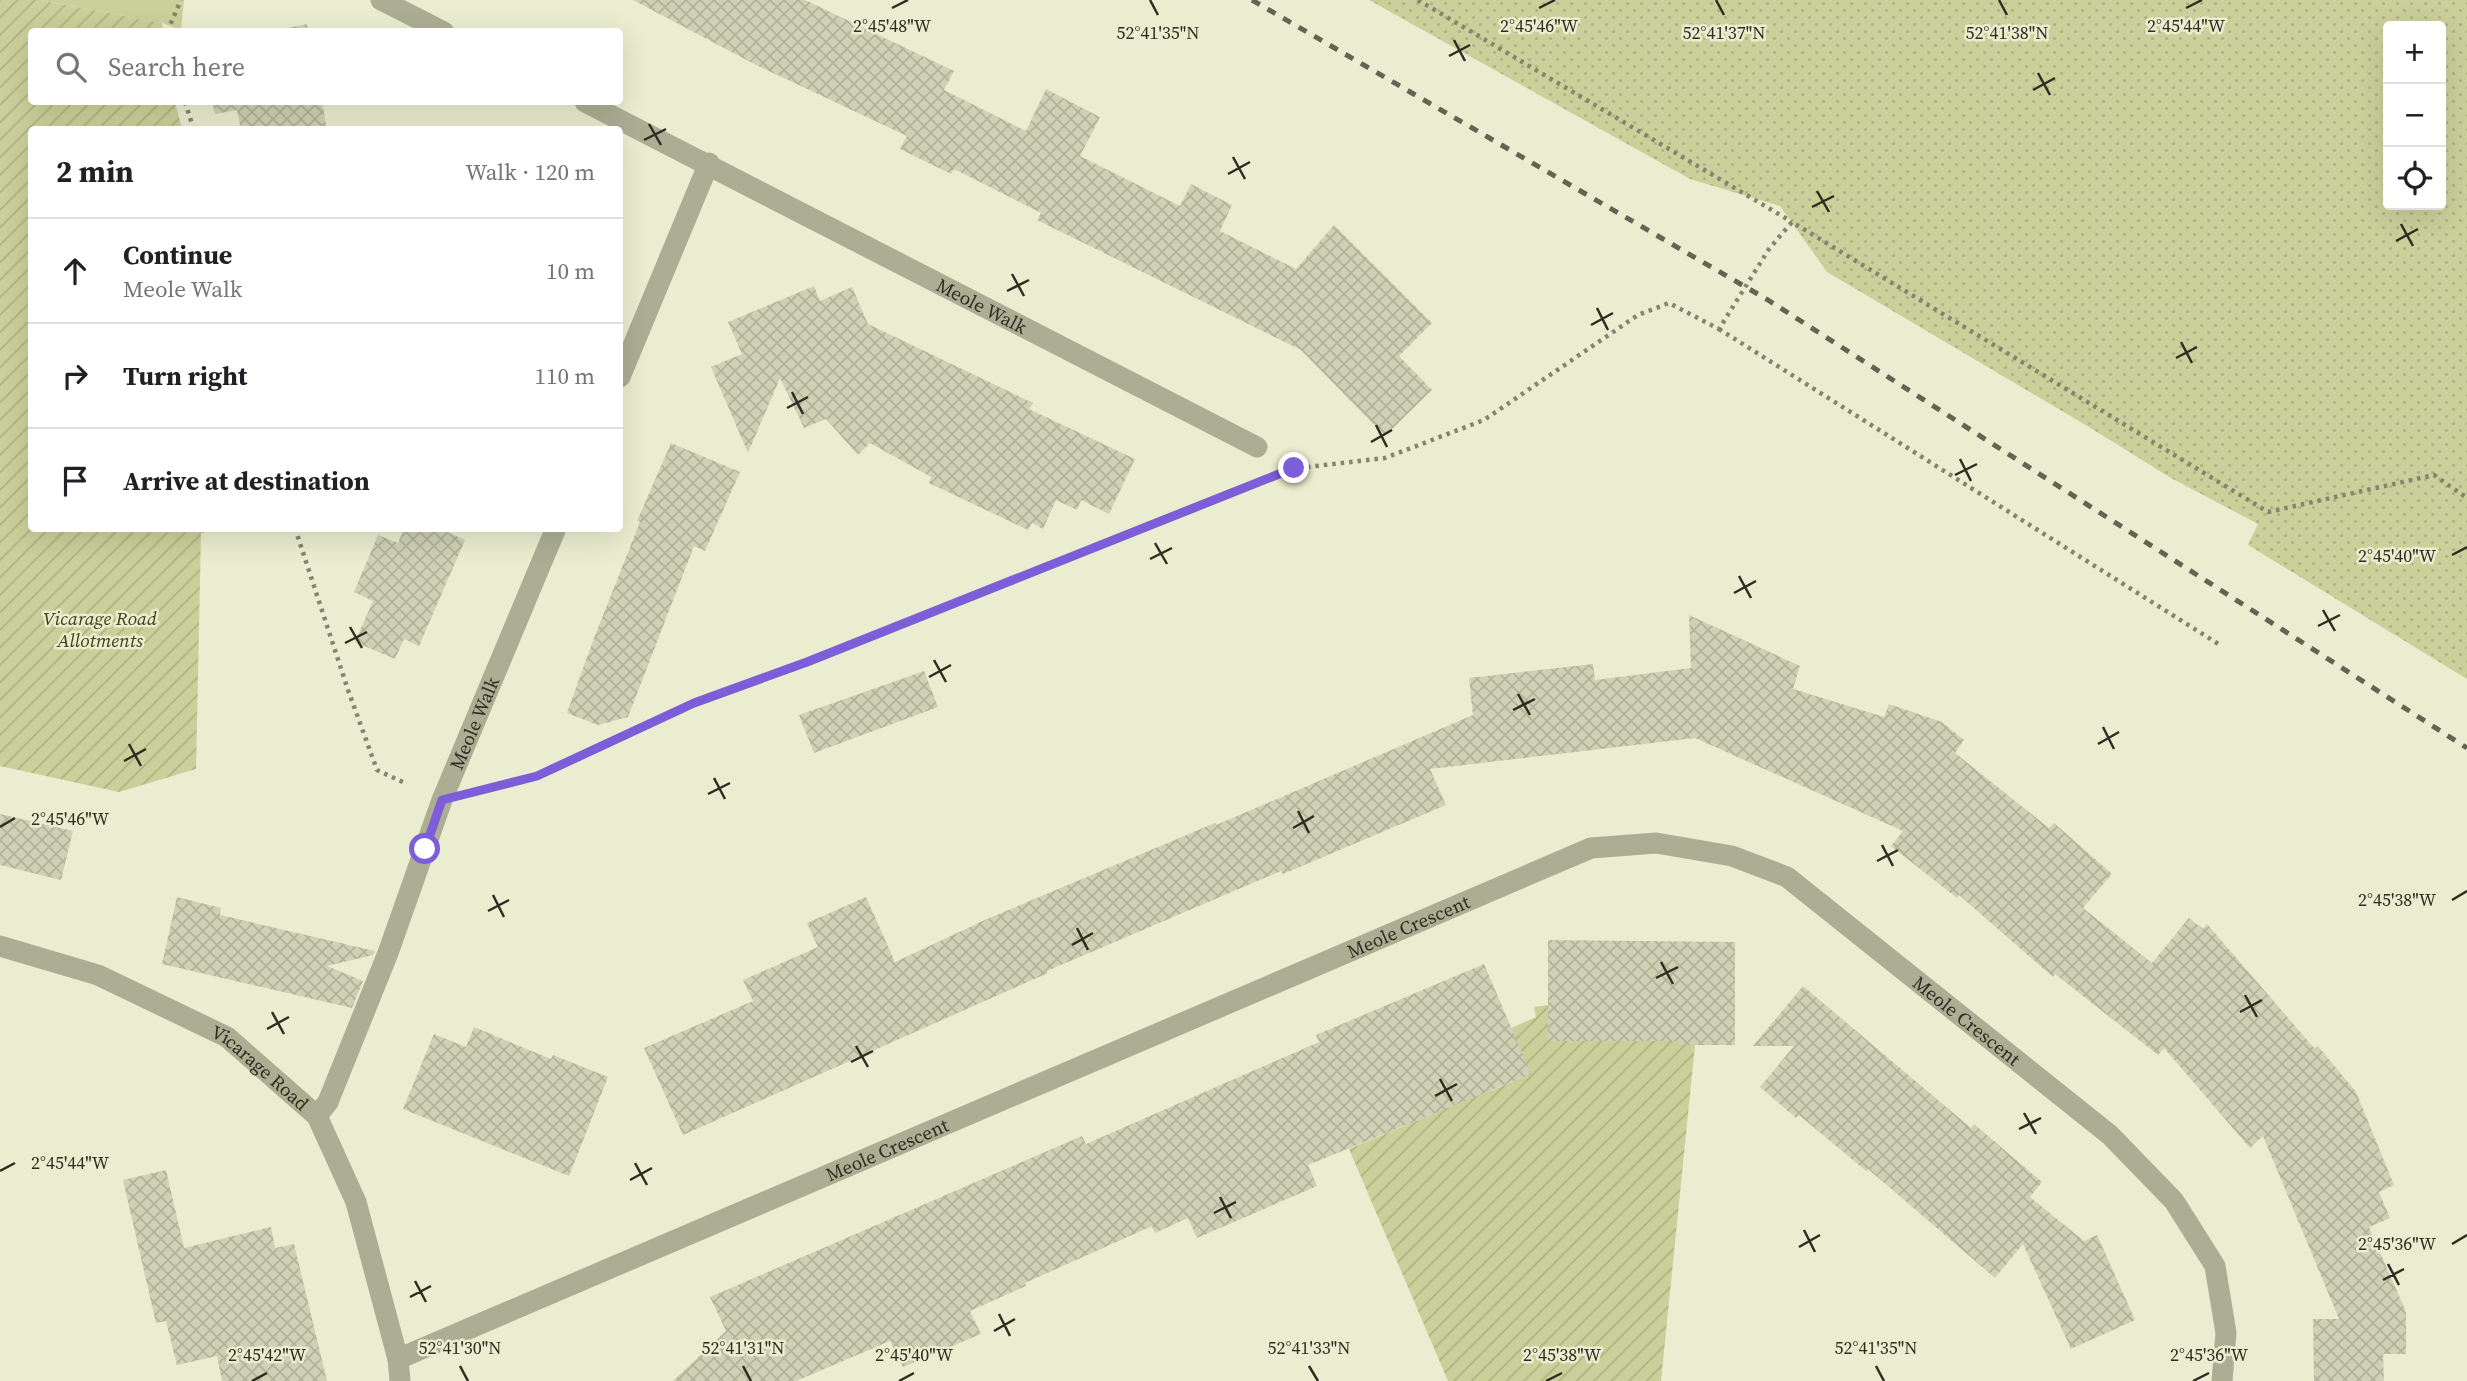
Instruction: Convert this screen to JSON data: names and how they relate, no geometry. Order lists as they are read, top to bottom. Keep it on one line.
{"streets":{"street":["Meole Walk","Meole Crescent","Vicarage Road"]},"crossings":[["Meole Walk","Vicarage Road"],["Meole Crescent","Vicarage Road"]],"parks":["Vicarage Road Allotments"],"page":{"map_buttons":["+","−"],"search":"Search here","heading":["2 min","Walk · 120 m"],"list":[["Continue","Meole Walk","10 m"],["Turn right","110 m"],"Arrive at destination"]},"coordinates":["2°45'48\"W","2°45'46\"W","2°45'44\"W","52°41'35\"N","52°41'37\"N","52°41'38\"N","2°45'40\"W","2°45'38\"W","2°45'36\"W","52°41'30\"N","52°41'31\"N","52°41'33\"N","2°45'42\"W"]}
